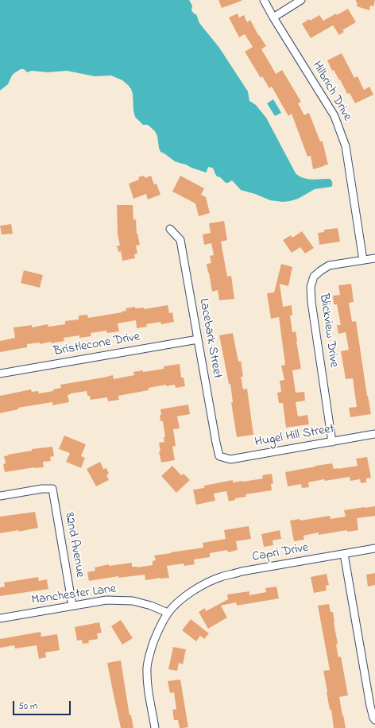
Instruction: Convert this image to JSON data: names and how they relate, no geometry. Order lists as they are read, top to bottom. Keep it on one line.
{"streets":{"street":["Hilbrich Drive","Blickview Drive","Lacebark Street","Bristlecone Drive","Hugel Hill Street","82nd Avenue","Capri Drive","Manchester Lane"]},"crossings":[["Hilbrich Drive","Blickview Drive"],["Blickview Drive","Hugel Hill Street"],["Lacebark Street","Bristlecone Drive"],["Lacebark Street","Hugel Hill Street"],["82nd Avenue","Manchester Lane"],["Capri Drive","Manchester Lane"]],"scale_bar":"50 m"}
